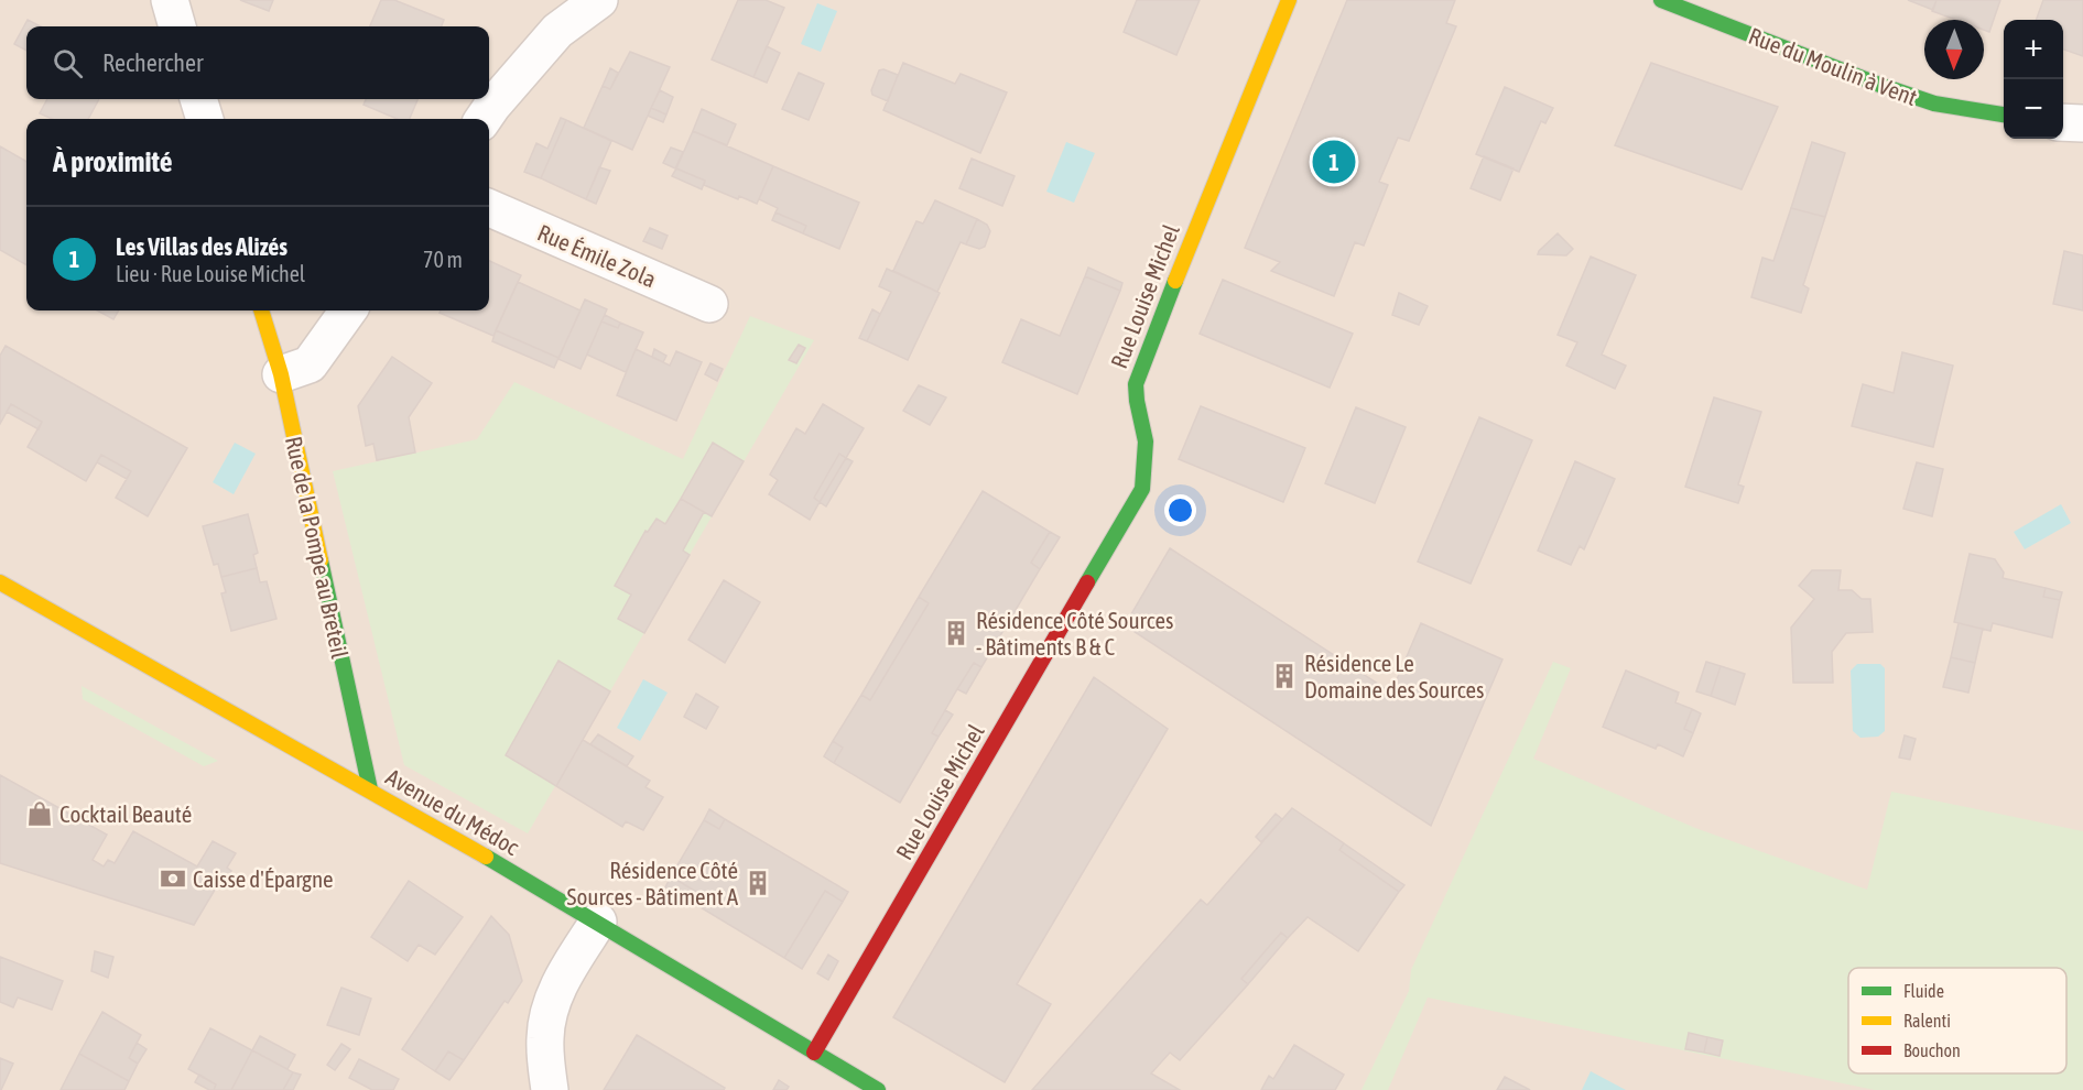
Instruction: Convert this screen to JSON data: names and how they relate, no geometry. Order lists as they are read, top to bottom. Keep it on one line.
{"streets":{"street":["Rue du Moulin à Vent","Rue Émile Zola","Rue Louise Michel","Rue de la Pompe au Breteil","Avenue du Médoc"]},"crossings":[["Rue Louise Michel","Avenue du Médoc"],["Rue de la Pompe au Breteil","Avenue du Médoc"]],"places":{"building":["Résidence Côté Sources - Bâtiments B & C","Résidence Le Domaine des Sources","Résidence Côté Sources - Bâtiment A"],"shop":["Cocktail Beauté"],"bank":["Caisse d'Épargne"]},"legend":["Fluide","Ralenti","Bouchon"],"north":"bottom","page":{"map_buttons":["+","−"],"search":"Rechercher","heading":"À proximité","pins":"1","list":[{"mark":"1","name":"Les Villas des Alizés","note":"Lieu · Rue Louise Michel","value":"70 m"}]}}
